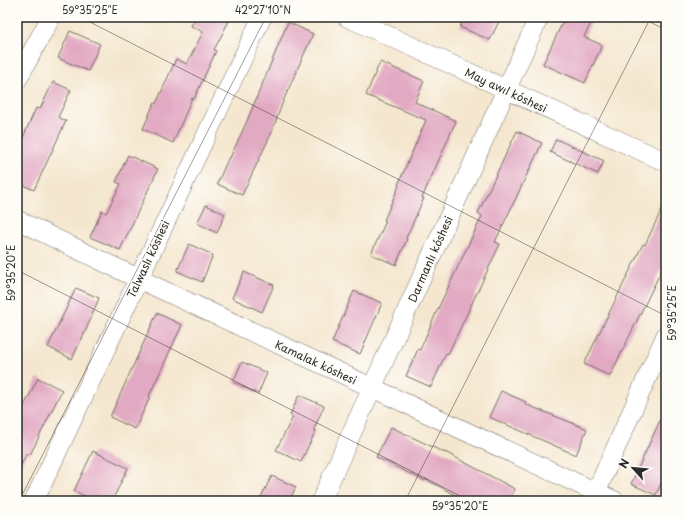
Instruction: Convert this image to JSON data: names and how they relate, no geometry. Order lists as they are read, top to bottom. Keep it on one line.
{"streets":{"street":["May awıl kóshesi","Talwaslı kóshesi","Darmanlı kóshesi","Kamalak kóshesi"]},"crossings":[["May awıl kóshesi","Darmanlı kóshesi"],["Talwaslı kóshesi","Kamalak kóshesi"],["Darmanlı kóshesi","Kamalak kóshesi"]],"north":"top left","coordinates":["59°35'25\"E","42°27'10\"N","59°35'20\"E"]}
